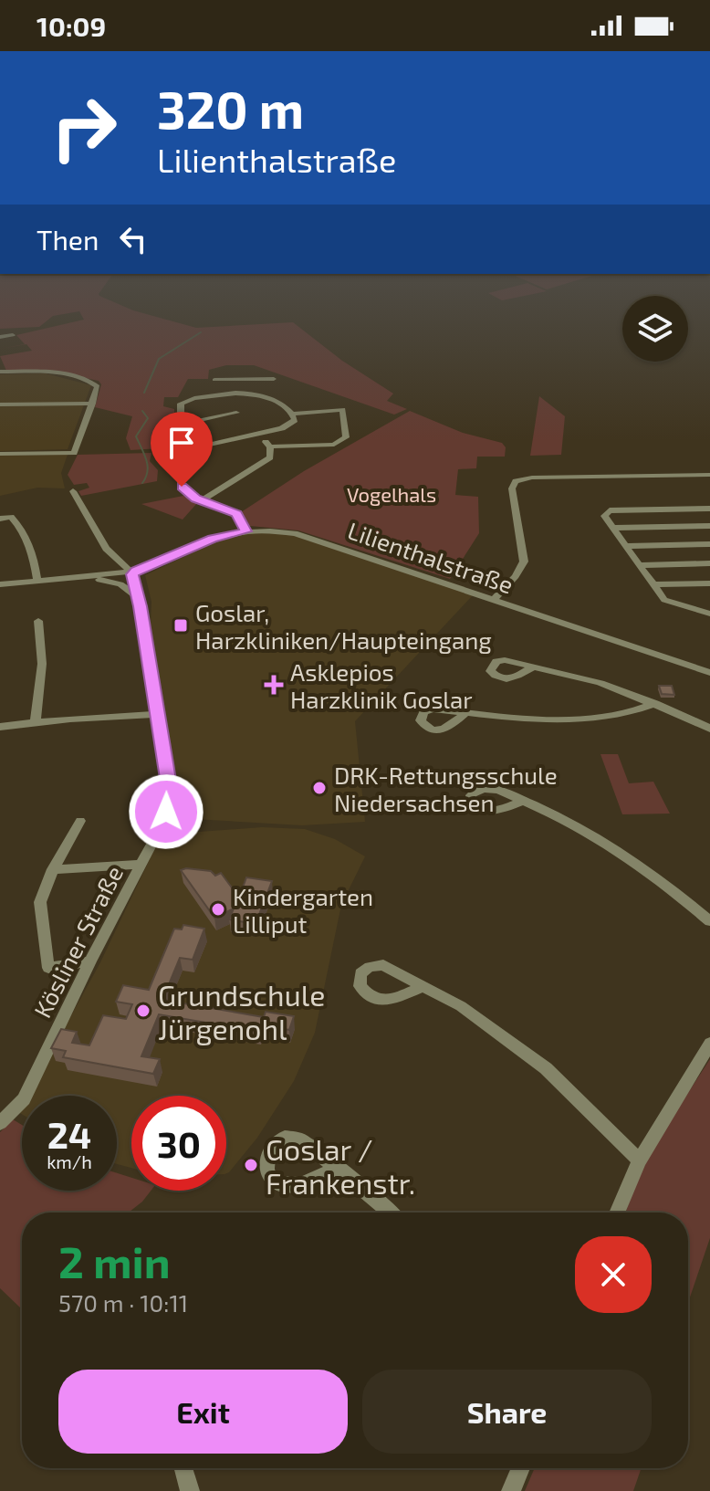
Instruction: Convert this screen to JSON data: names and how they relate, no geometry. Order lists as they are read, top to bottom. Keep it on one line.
{"streets":{"street":["Lilienthalstraße","Kösliner Straße"]},"crossings":[["Lilienthalstraße","Kösliner Straße"]],"parks":["Vogelhals"],"places":{"transit":["Goslar, Harzkliniken/Haupteingang"],"health":["Asklepios Harzklinik Goslar"],"other":["DRK-Rettungsschule Niedersachsen","Kindergarten Lilliput","Grundschule Jürgenohl","Goslar / Frankenstr."]},"page":{"status":"10:09","turn":["320 m","Lilienthalstraße"],"then":"Then","speed":"24 km/h","limit":"30","heading":["2 min","570 m · 10:11"],"buttons":["Exit","Share"]}}
